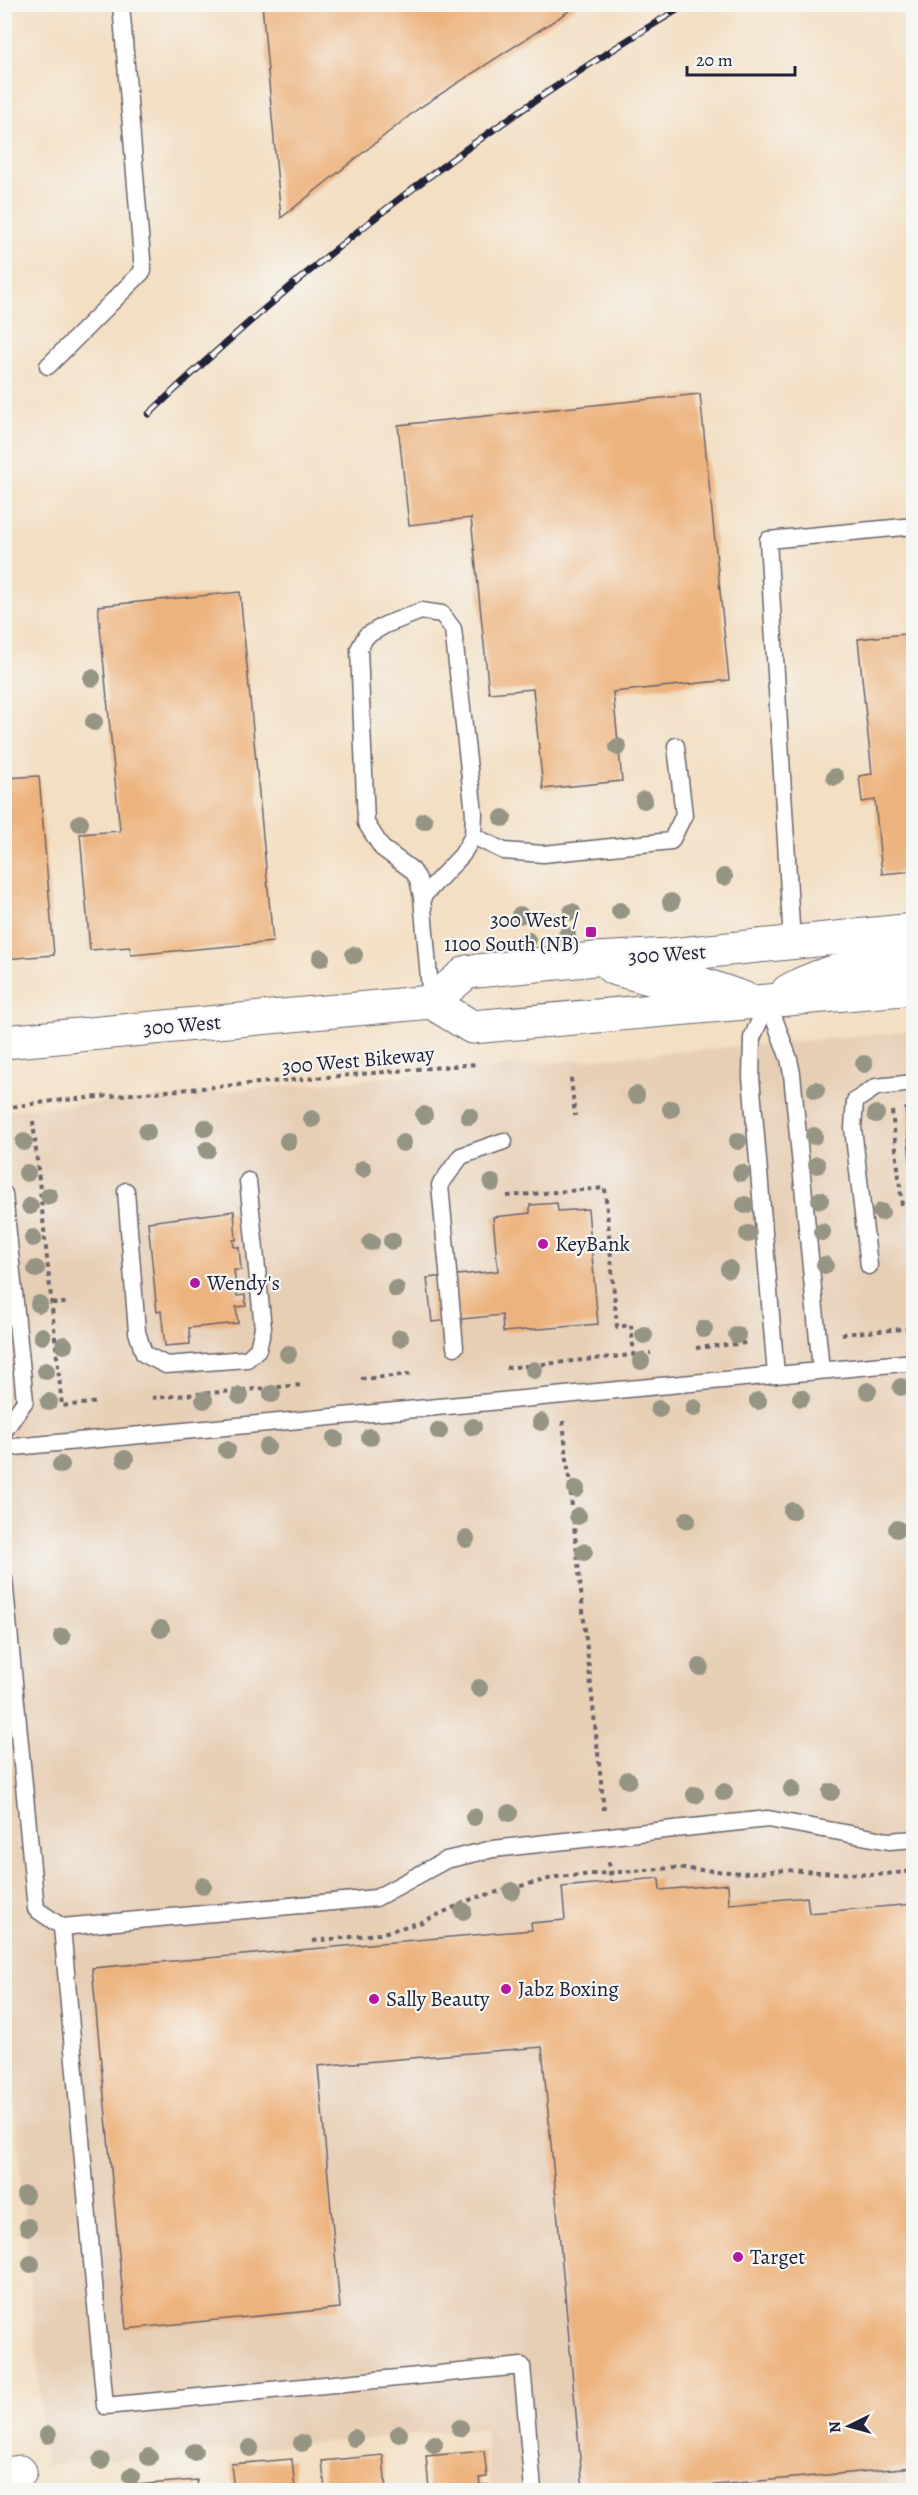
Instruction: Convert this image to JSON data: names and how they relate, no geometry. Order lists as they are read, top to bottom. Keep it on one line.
{"streets":{"main road":["300 West"],"path":["300 West Bikeway"]},"places":{"transit":["300 West / 1100 South (NB)"],"other":["KeyBank","Wendy's","Jabz Boxing","Sally Beauty","Target"]},"scale_bar":"20 m","north":"left"}
